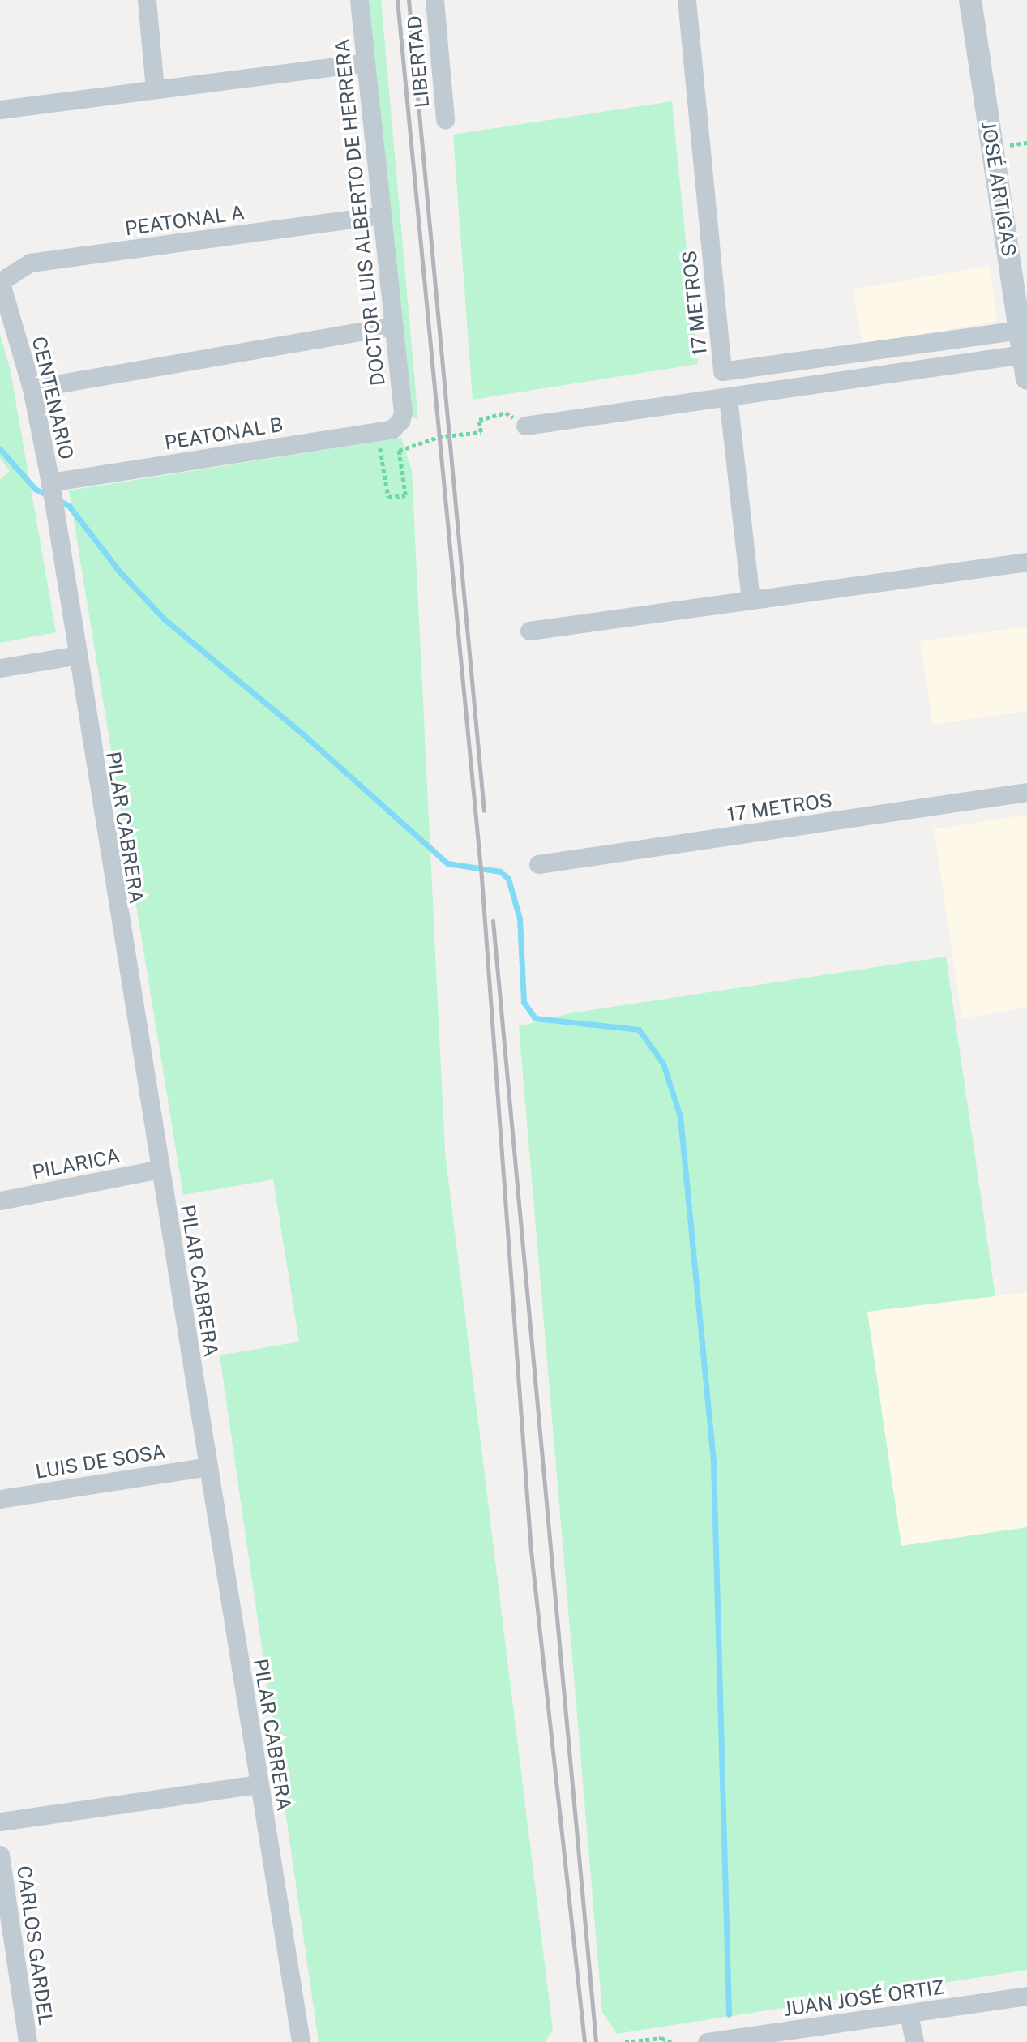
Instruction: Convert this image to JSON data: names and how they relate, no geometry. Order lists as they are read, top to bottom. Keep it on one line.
{"streets":{"street":["LIBERTAD","JOSÉ ARTIGAS","DOCTOR LUIS ALBERTO DE HERRERA","PEATONAL A","17 METROS","CENTENARIO","PEATONAL B","PILAR CABRERA","PILARICA","LUIS DE SOSA","CARLOS GARDEL","JUAN JOSÉ ORTIZ"]},"crossings":[["JOSÉ ARTIGAS","17 METROS"],["DOCTOR LUIS ALBERTO DE HERRERA","PEATONAL A"],["DOCTOR LUIS ALBERTO DE HERRERA","PEATONAL B"],["PEATONAL A","CENTENARIO"],["CENTENARIO","PEATONAL B"],["CENTENARIO","PILAR CABRERA"],["PILAR CABRERA","PILARICA"],["PILAR CABRERA","LUIS DE SOSA"]]}
